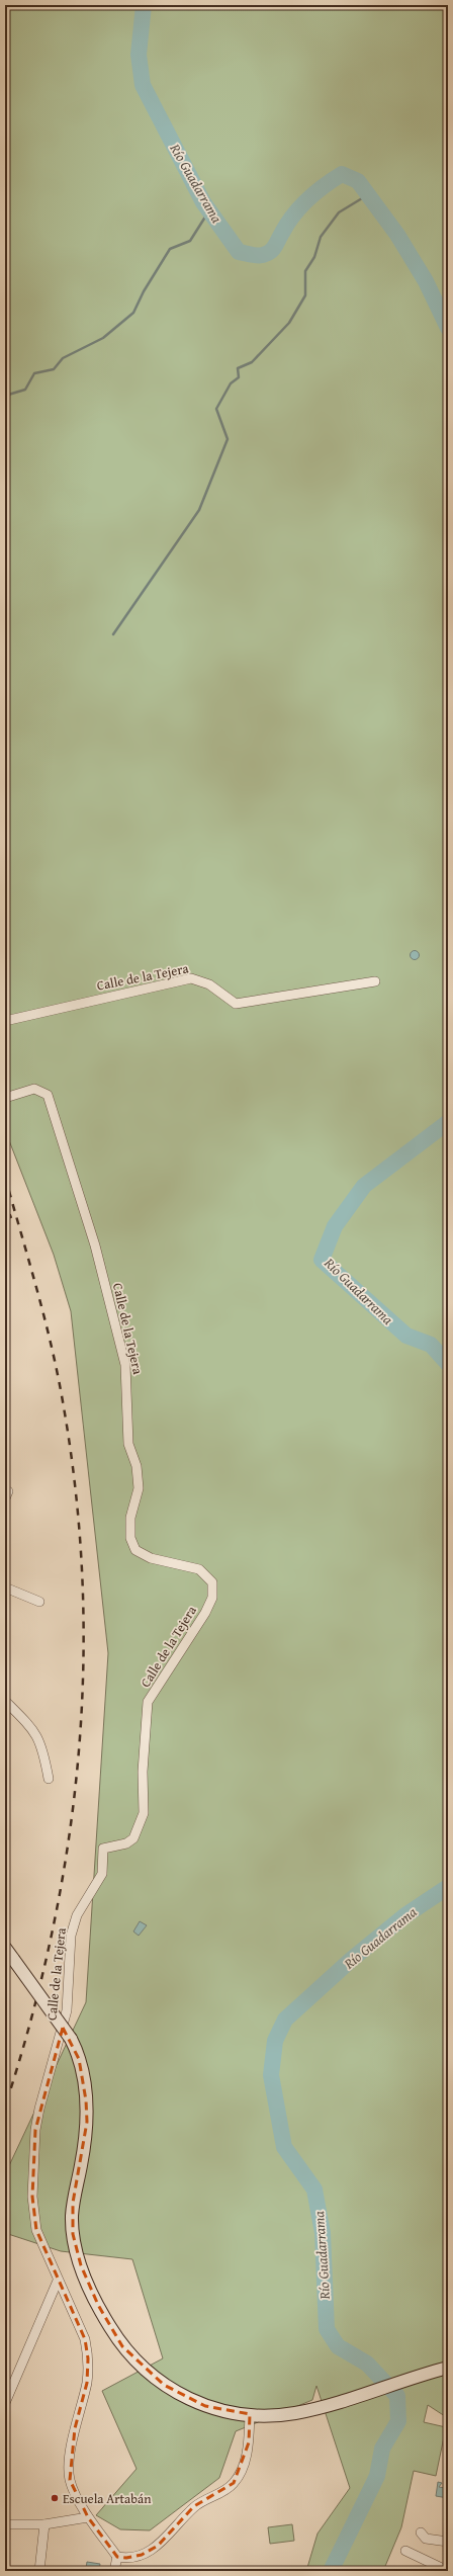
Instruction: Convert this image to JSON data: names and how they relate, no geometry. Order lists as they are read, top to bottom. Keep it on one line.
{"streets":{"street":["Calle de la Tejera"]},"water":["Río Guadarrama"],"places":["Escuela Artabán"]}
